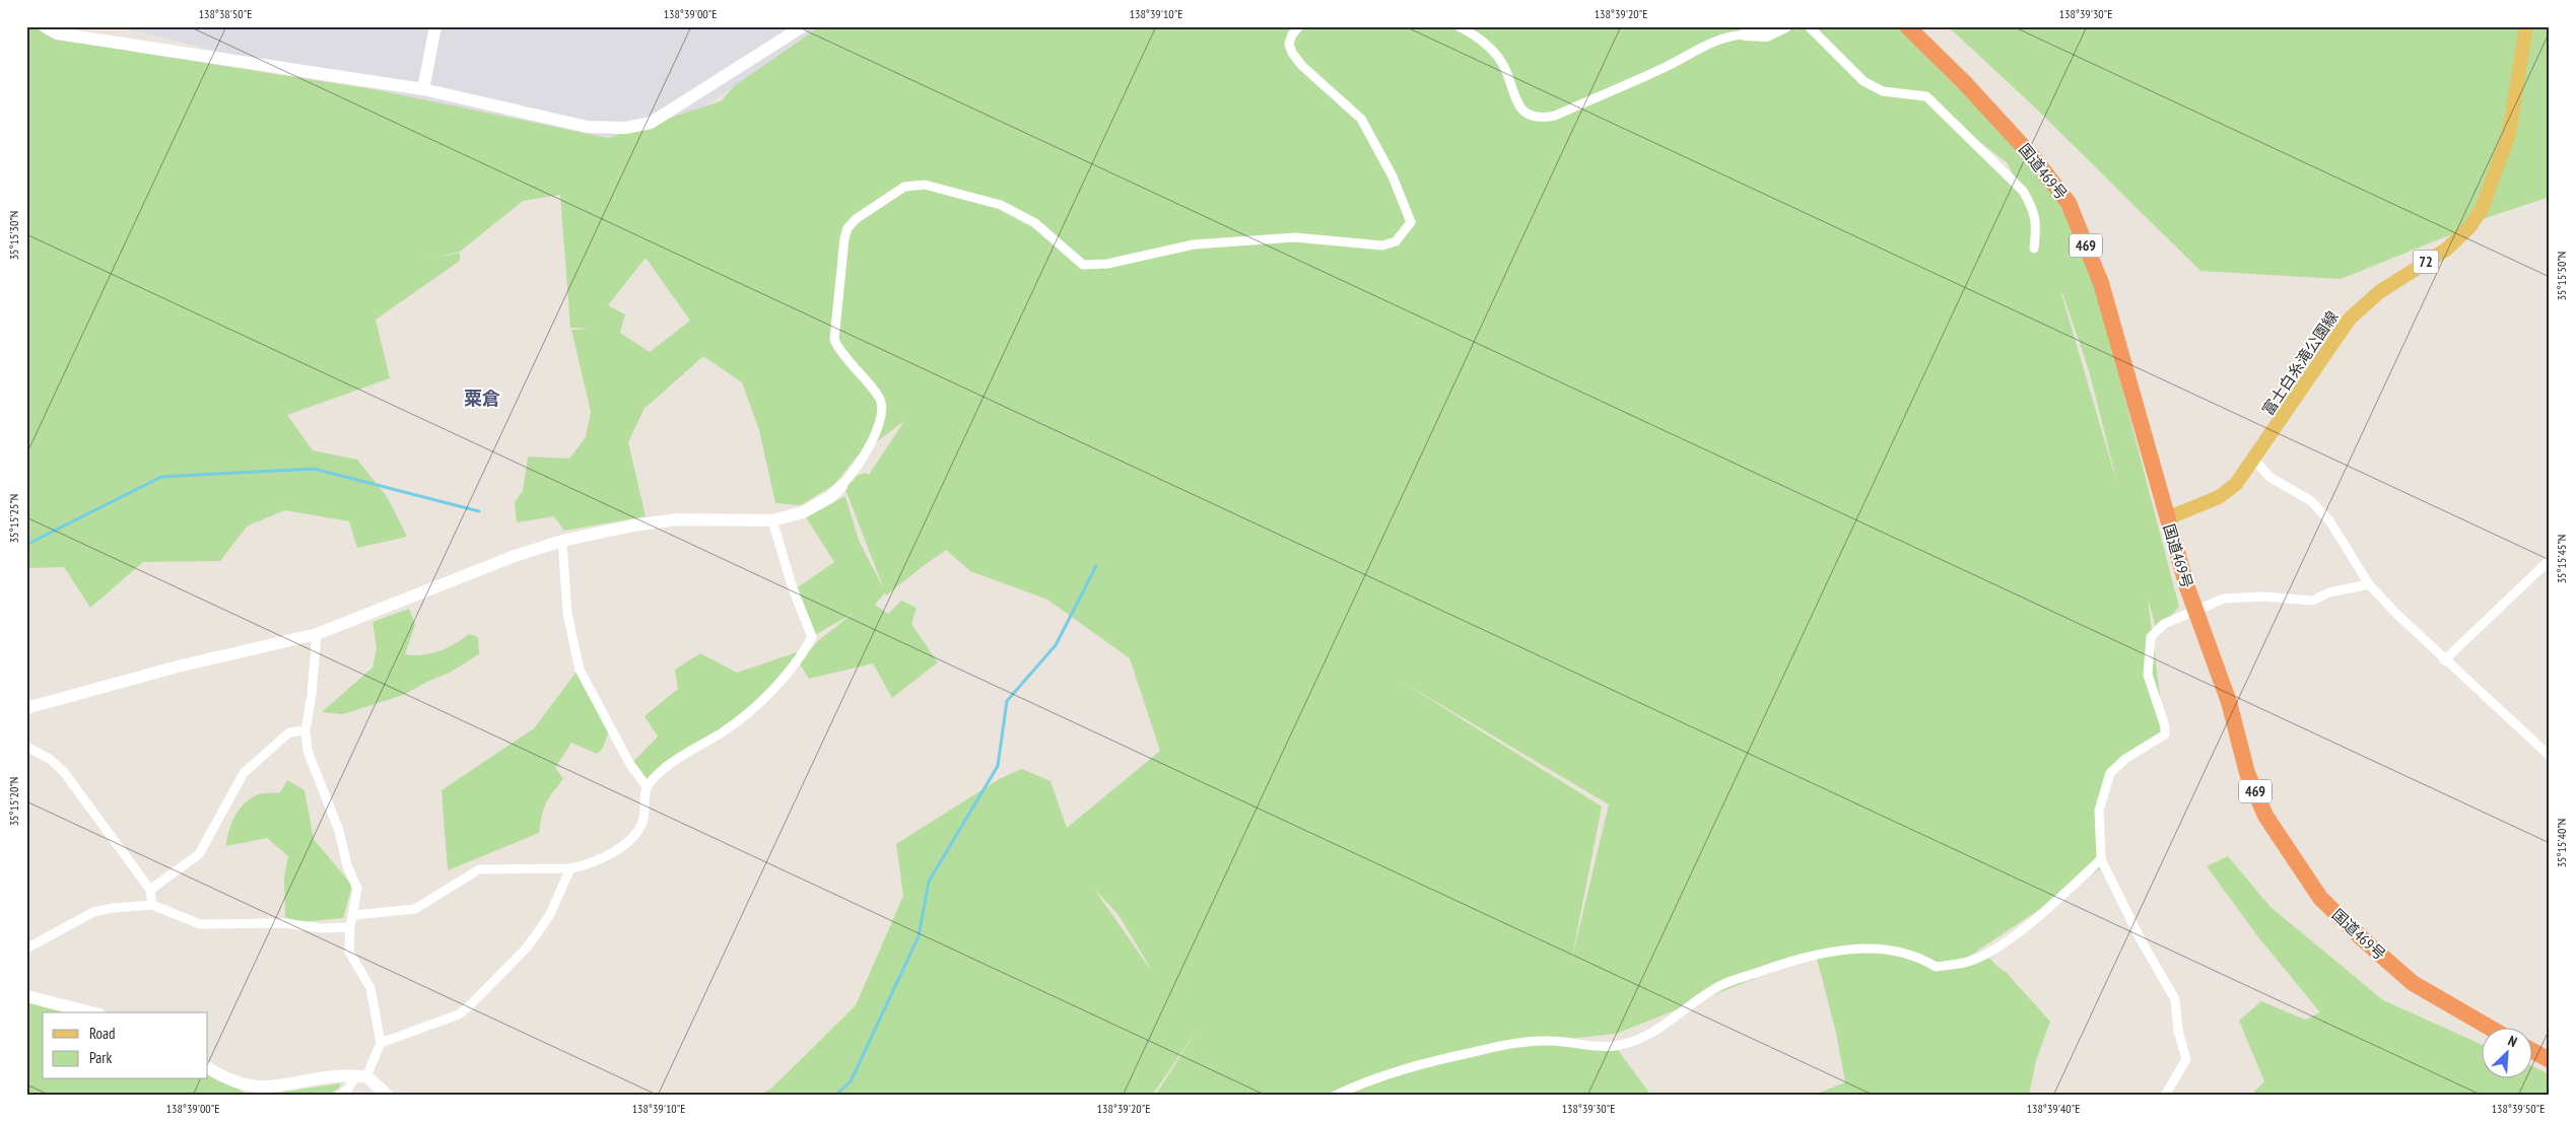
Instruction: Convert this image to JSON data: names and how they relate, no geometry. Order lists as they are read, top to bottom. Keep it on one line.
{"streets":{"highway":["国道469号","469"],"main road":["72","富士白糸滝公園線"]},"crossings":[["国道469号","富士白糸滝公園線"]],"districts":["粟倉"],"legend":["Road","Park"],"north":"top right","coordinates":["138°38'50\"E","138°39'00\"E","138°39'10\"E","138°39'20\"E","138°39'30\"E","35°15'30\"N","35°15'50\"N","35°15'25\"N","35°15'45\"N","35°15'20\"N","35°15'40\"N","138°39'40\"E","138°39'50\"E"]}
